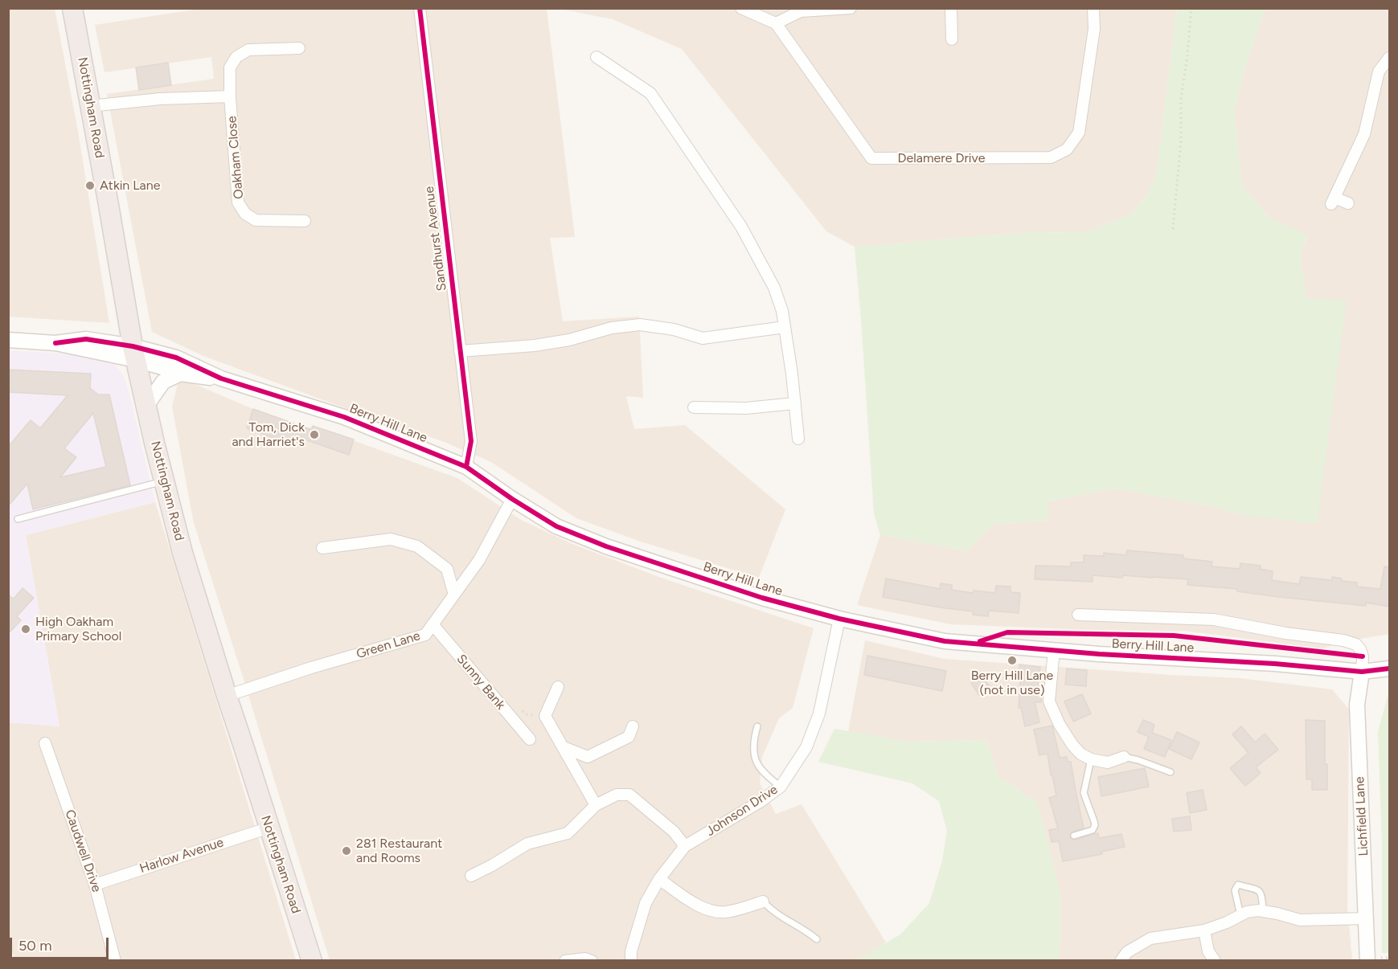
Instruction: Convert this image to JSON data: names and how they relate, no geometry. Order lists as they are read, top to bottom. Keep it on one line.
{"streets":{"highway":["Nottingham Road"],"street":["Oakham Close","Delamere Drive","Sandhurst Avenue","Berry Hill Lane","Green Lane","Sunny Bank","Johnson Drive","Lichfield Lane","Caudwell Drive","Harlow Avenue"]},"crossings":[["Nottingham Road","Oakham Close"],["Nottingham Road","Berry Hill Lane"],["Nottingham Road","Green Lane"],["Nottingham Road","Harlow Avenue"],["Sandhurst Avenue","Berry Hill Lane"],["Berry Hill Lane","Green Lane"],["Berry Hill Lane","Johnson Drive"],["Berry Hill Lane","Lichfield Lane"],["Green Lane","Sunny Bank"],["Caudwell Drive","Harlow Avenue"]],"places":["Atkin Lane","Tom, Dick and Harriet's","High Oakham Primary School","Berry Hill Lane (not in use)","281 Restaurant and Rooms"],"scale_bar":"50 m"}
